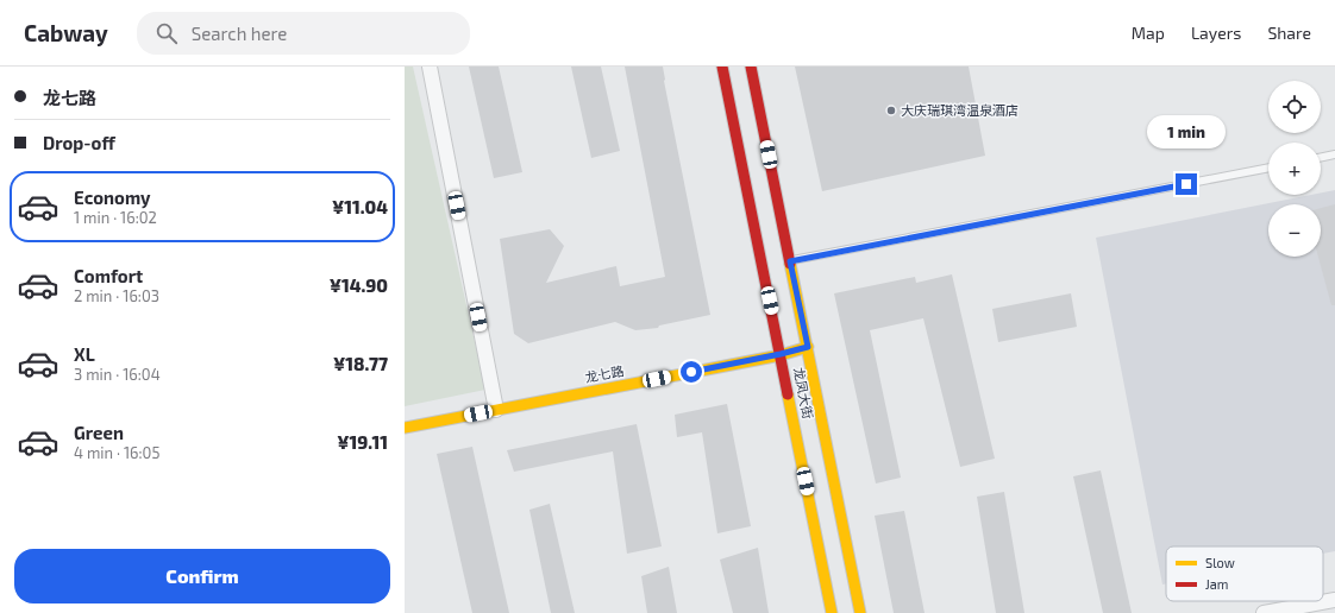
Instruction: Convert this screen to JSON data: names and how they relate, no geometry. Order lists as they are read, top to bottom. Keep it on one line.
{"streets":{"main road":["龙七路","龙凤大街"]},"crossings":[["龙七路","龙凤大街"]],"places":["大庆瑞琪湾温泉酒店"],"legend":["Slow","Jam"],"page":{"header":"Cabway","search":"Search here","nav":["Map","Layers","Share"],"banner":["龙七路","Drop-off"],"map_buttons":["+","−"],"bubble":"1 min","list":[{"name":"Economy","note":"1 min · 16:02","value":"¥11.04"},{"name":"Comfort","note":"2 min · 16:03","value":"¥14.90"},{"name":"XL","note":"3 min · 16:04","value":"¥18.77"},{"name":"Green","note":"4 min · 16:05","value":"¥19.11"}],"buttons":"Confirm"}}
